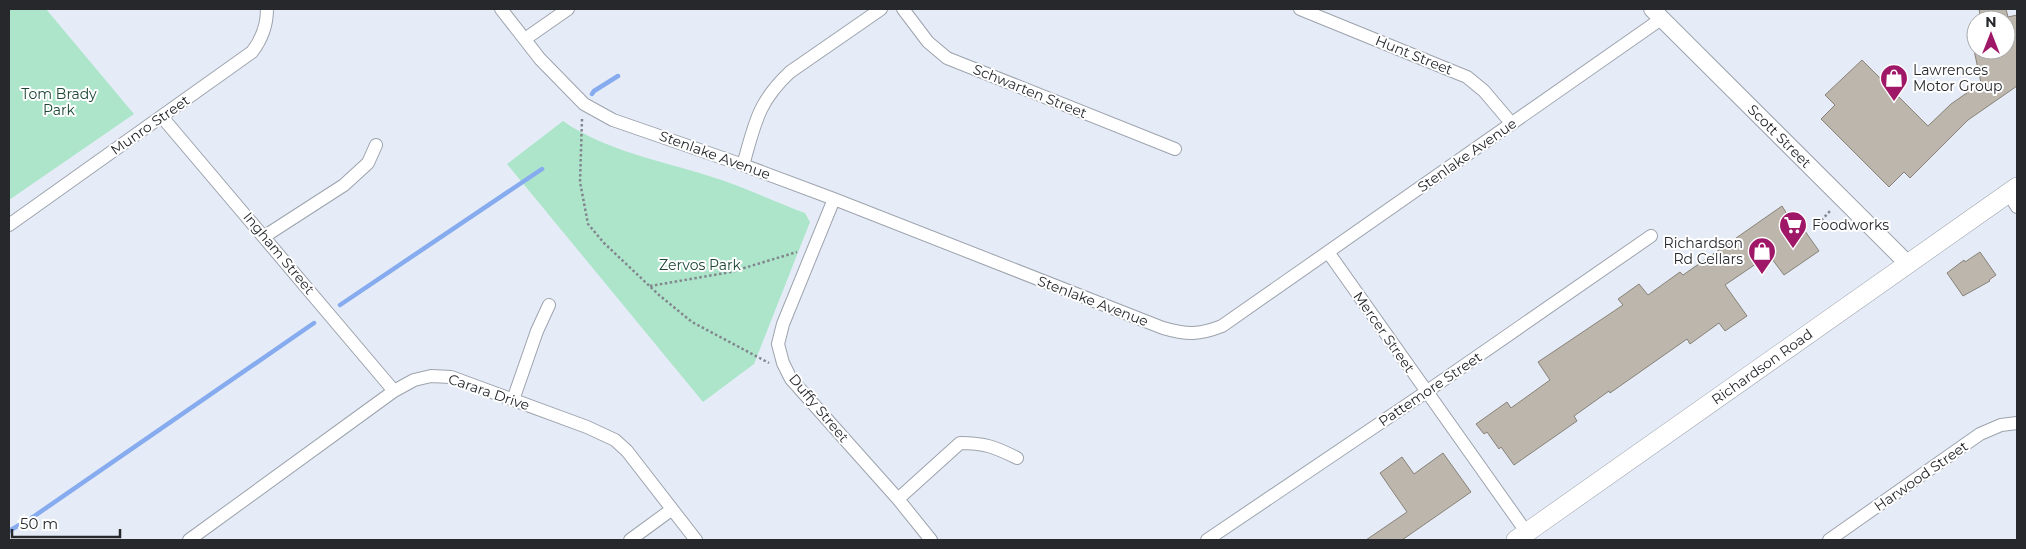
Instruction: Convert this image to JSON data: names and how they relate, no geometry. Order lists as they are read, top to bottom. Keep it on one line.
{"streets":{"main road":["Richardson Road"],"street":["Hunt Street","Schwarten Street","Munro Street","Scott Street","Stenlake Avenue","Ingham Street","Mercer Street","Pattemore Street","Carara Drive","Duffy Street","Harwood Street"]},"crossings":[["Hunt Street","Stenlake Avenue"],["Munro Street","Ingham Street"],["Scott Street","Stenlake Avenue"],["Scott Street","Richardson Road"],["Stenlake Avenue","Mercer Street"],["Stenlake Avenue","Duffy Street"],["Ingham Street","Carara Drive"],["Mercer Street","Richardson Road"],["Mercer Street","Pattemore Street"]],"parks":["Tom Brady Park","Zervos Park"],"places":{"shop":["Lawrences Motor Group","Richardson Rd Cellars"],"supermarket":["Foodworks"]},"scale_bar":"50 m","north":"top"}
